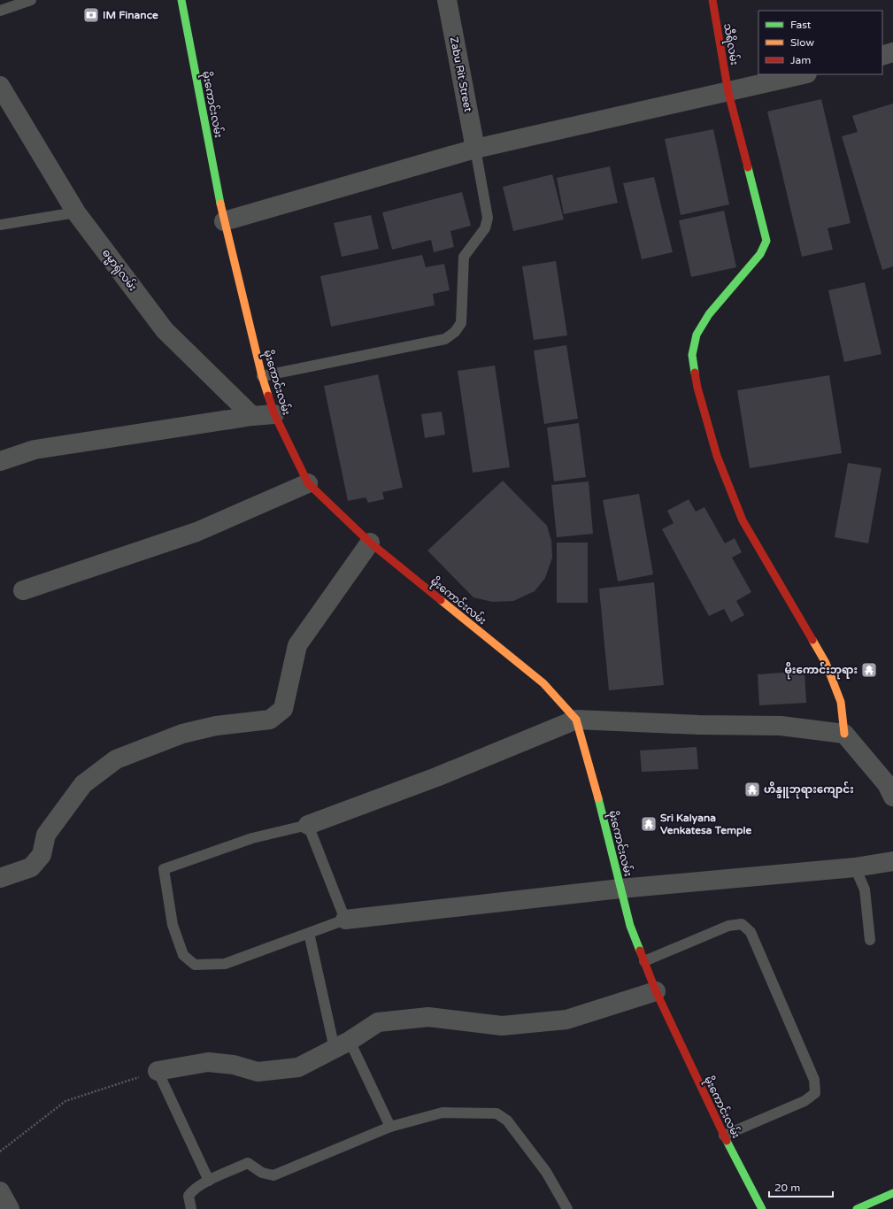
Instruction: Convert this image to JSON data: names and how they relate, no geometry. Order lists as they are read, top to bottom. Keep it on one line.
{"streets":{"main road":["သီရိလမ်း","မိုးကောင်းလမ်း"],"street":["Zabu Rit Street","ဓမ္မာရုံလမ်း"]},"places":{"bank":["IM Finance"],"temple":["မိုးကောင်းဘုရား","ဟိန္ဒူဘုရားကျောင်း","Sri Kalyana Venkatesa Temple"]},"legend":["Fast","Slow","Jam"],"scale_bar":"20 m"}
